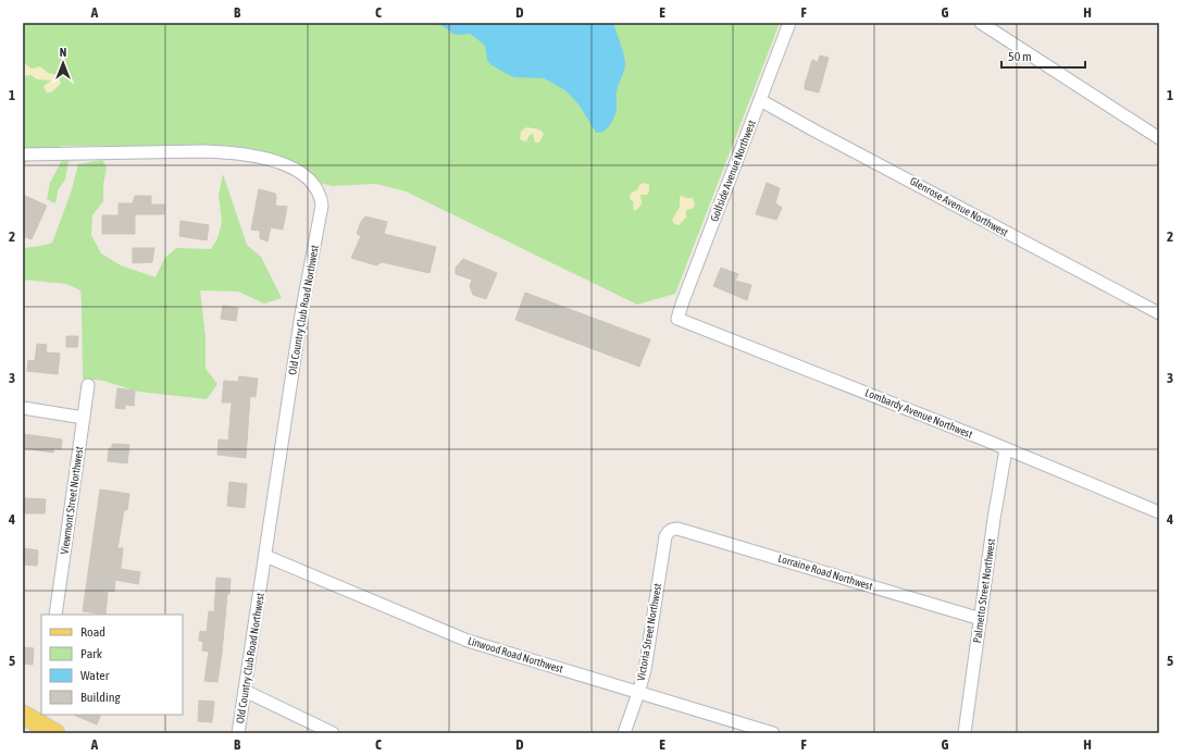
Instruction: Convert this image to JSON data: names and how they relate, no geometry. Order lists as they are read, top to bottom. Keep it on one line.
{"streets":{"street":["Golfside Avenue Northwest","Glenrose Avenue Northwest","Old Country Club Road Northwest","Lombardy Avenue Northwest","Viewmont Street Northwest","Lorraine Road Northwest","Palmetto Street Northwest","Victoria Street Northwest","Linwood Road Northwest"]},"crossings":[["Golfside Avenue Northwest","Glenrose Avenue Northwest"],["Golfside Avenue Northwest","Lombardy Avenue Northwest"],["Old Country Club Road Northwest","Linwood Road Northwest"],["Lombardy Avenue Northwest","Palmetto Street Northwest"],["Lorraine Road Northwest","Palmetto Street Northwest"],["Lorraine Road Northwest","Victoria Street Northwest"],["Victoria Street Northwest","Linwood Road Northwest"]],"legend":["Road","Park","Water","Building"],"scale_bar":"50 m","north":"top","grid":{"columns":["A","B","C","D","E","F","G","H"],"rows":["1","2","3","4","5"]}}
